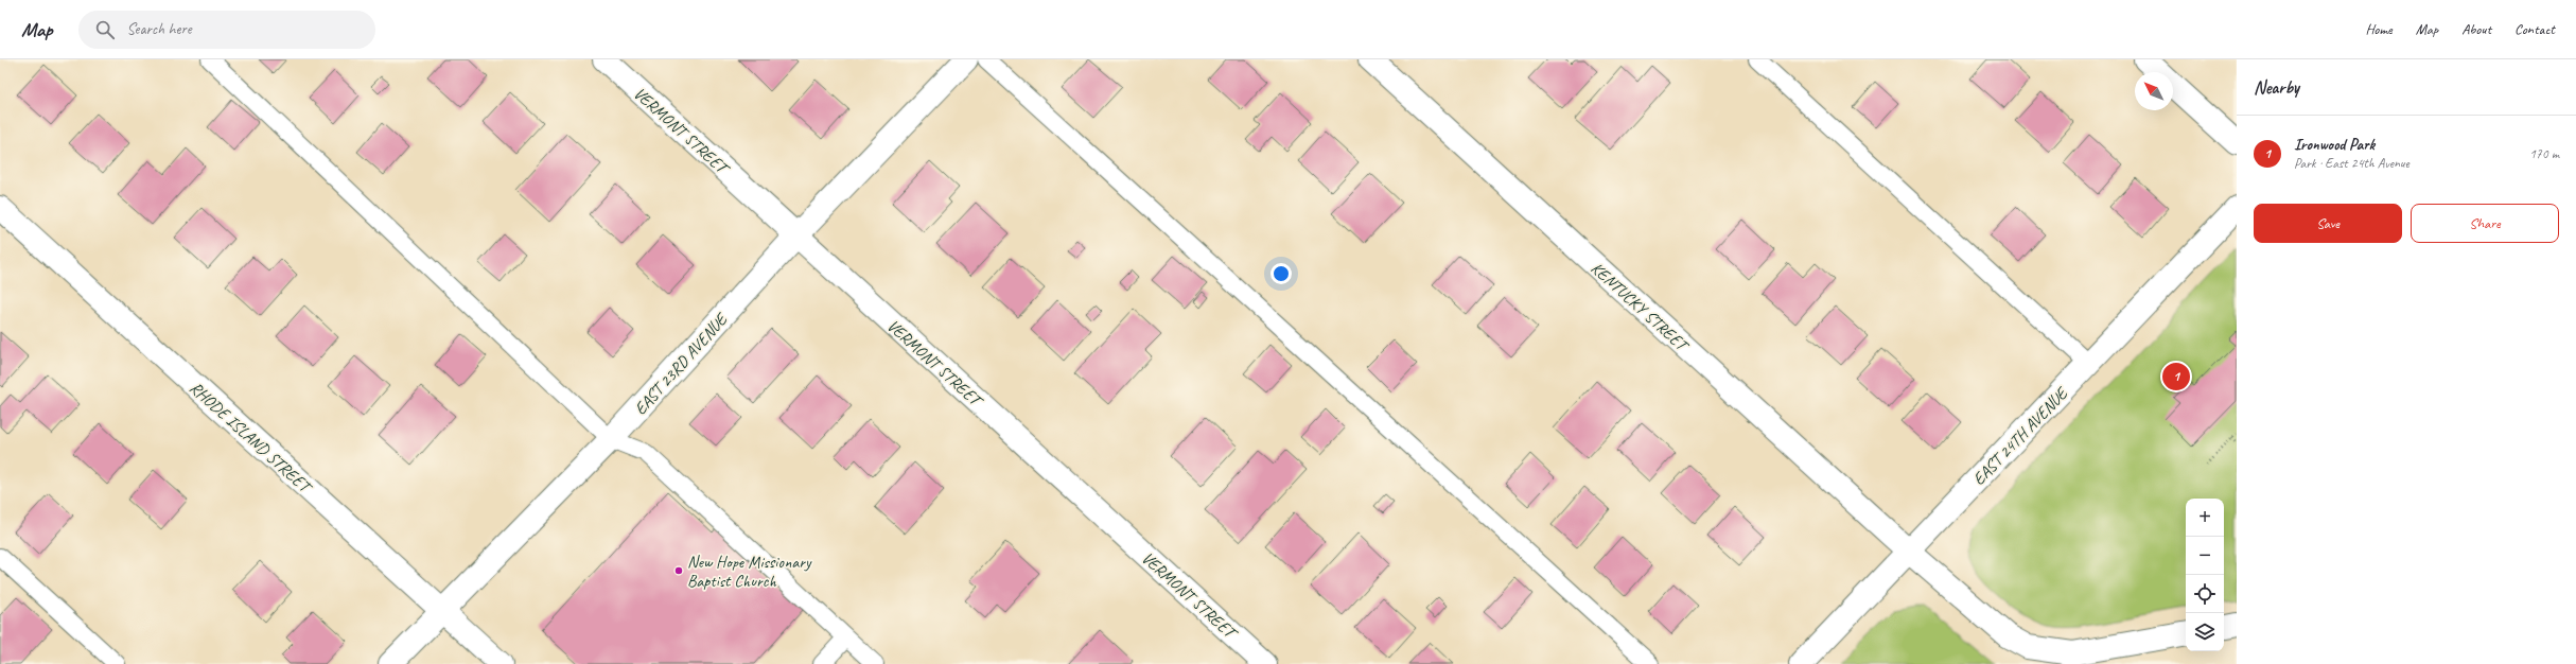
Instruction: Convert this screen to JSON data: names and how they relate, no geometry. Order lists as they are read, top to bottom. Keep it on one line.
{"streets":{"street":["VERMONT STREET","KENTUCKY STREET","EAST 23RD AVENUE","RHODE ISLAND STREET","EAST 24TH AVENUE"]},"crossings":[["VERMONT STREET","EAST 23RD AVENUE"],["KENTUCKY STREET","EAST 24TH AVENUE"],["EAST 23RD AVENUE","RHODE ISLAND STREET"]],"places":["New Hope Missionary Baptist Church"],"north":"top left","page":{"header":"Map","search":"Search here","nav":["Home","Map","About","Contact"],"heading":"Nearby","list":[{"mark":"1","name":"Ironwood Park","note":"Park · East 24th Avenue","value":"170 m"}],"buttons":["Save","Share"],"pins":"1","map_buttons":["+","−"]}}
